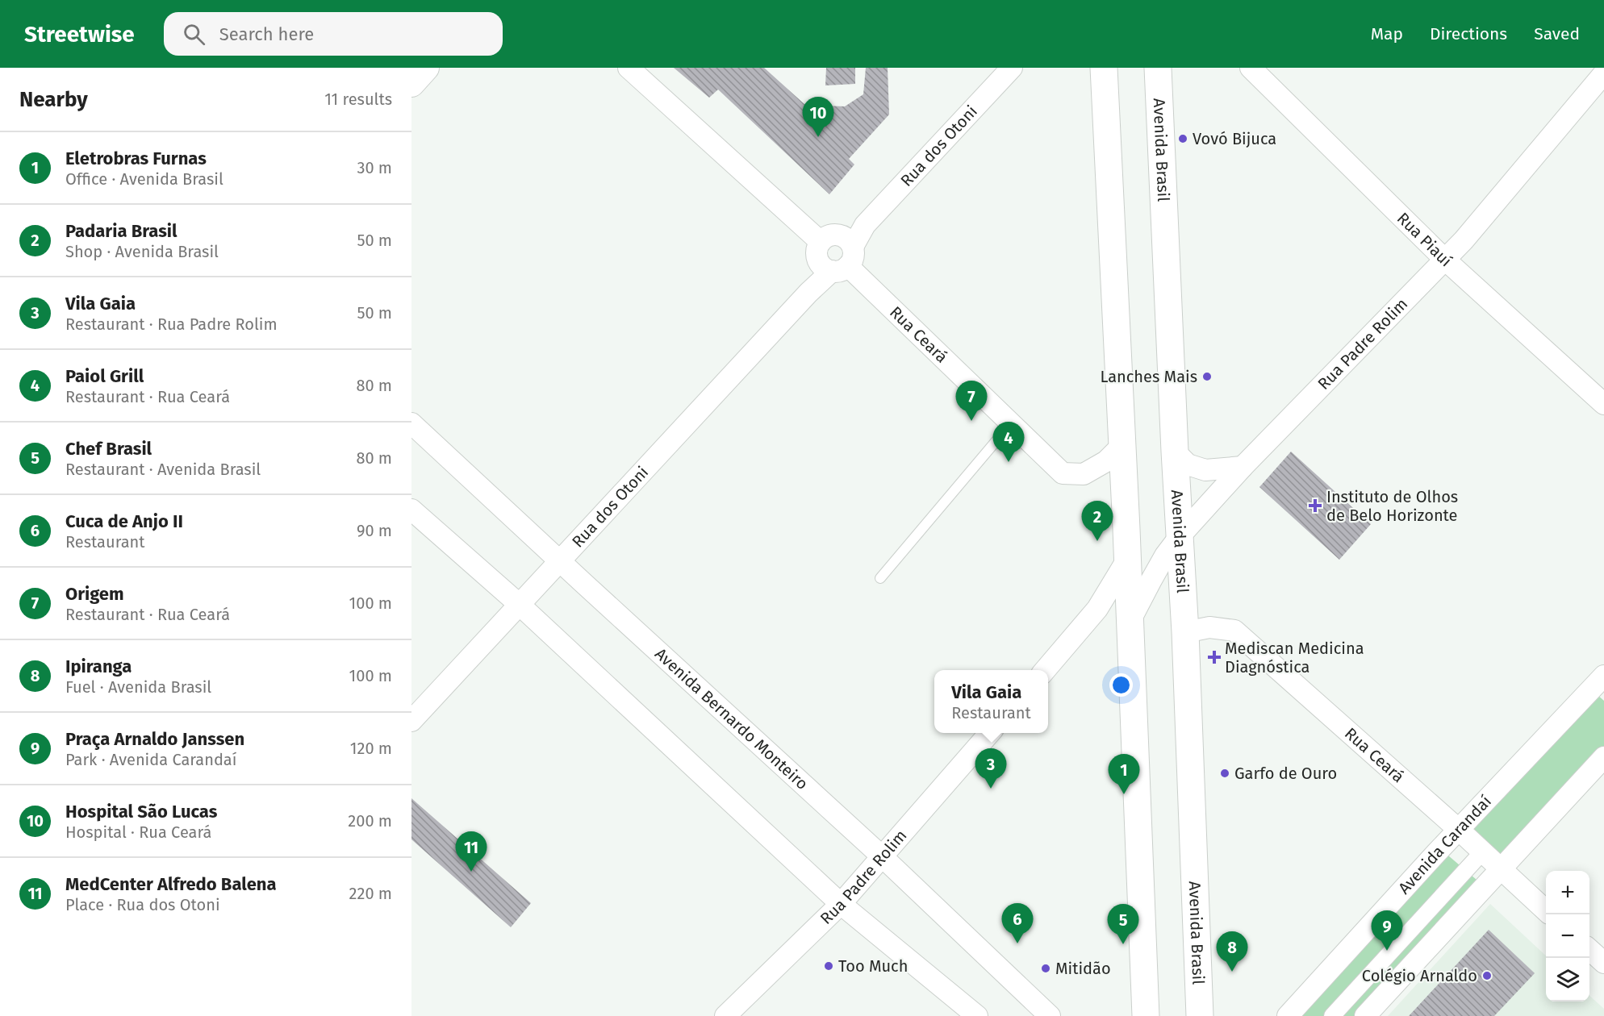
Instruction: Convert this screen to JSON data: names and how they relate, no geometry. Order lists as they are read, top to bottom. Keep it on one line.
{"streets":{"main road":["Avenida Brasil"],"street":["Rua dos Otoni","Rua Piauí","Rua Ceará","Rua Padre Rolim","Avenida Bernardo Monteiro","Avenida Carandaí"]},"crossings":[["Rua dos Otoni","Rua Ceará"],["Rua dos Otoni","Avenida Bernardo Monteiro"],["Avenida Brasil","Rua Ceará"],["Avenida Brasil","Rua Padre Rolim"],["Rua Piauí","Rua Padre Rolim"],["Rua Ceará","Avenida Carandaí"],["Rua Padre Rolim","Avenida Bernardo Monteiro"]],"places":{"other":["Vovó Bijuca","Lanches Mais","Garfo de Ouro","Too Much","Mitidão","Colégio Arnaldo"],"health":["Instituto de Olhos de Belo Horizonte","Mediscan Medicina Diagnóstica"]},"page":{"header":"Streetwise","search":"Search here","nav":["Map","Directions","Saved"],"heading":["Nearby","11 results"],"pins":["10","7","4","2","3","1","11","6","5","9","8"],"list":[{"mark":"1","name":"Eletrobras Furnas","note":"Office · Avenida Brasil","value":"30 m"},{"mark":"2","name":"Padaria Brasil","note":"Shop · Avenida Brasil","value":"50 m"},{"mark":"3","name":"Vila Gaia","note":"Restaurant · Rua Padre Rolim","value":"50 m"},{"mark":"4","name":"Paiol Grill","note":"Restaurant · Rua Ceará","value":"80 m"},{"mark":"5","name":"Chef Brasil","note":"Restaurant · Avenida Brasil","value":"80 m"},{"mark":"6","name":"Cuca de Anjo II","note":"Restaurant","value":"90 m"},{"mark":"7","name":"Origem","note":"Restaurant · Rua Ceará","value":"100 m"},{"mark":"8","name":"Ipiranga","note":"Fuel · Avenida Brasil","value":"100 m"},{"mark":"9","name":"Praça Arnaldo Janssen","note":"Park · Avenida Carandaí","value":"120 m"},{"mark":"10","name":"Hospital São Lucas","note":"Hospital · Rua Ceará","value":"200 m"},{"mark":"11","name":"MedCenter Alfredo Balena","note":"Place · Rua dos Otoni","value":"220 m"}],"popup":["Vila Gaia","Restaurant"],"map_buttons":["+","−"]}}
